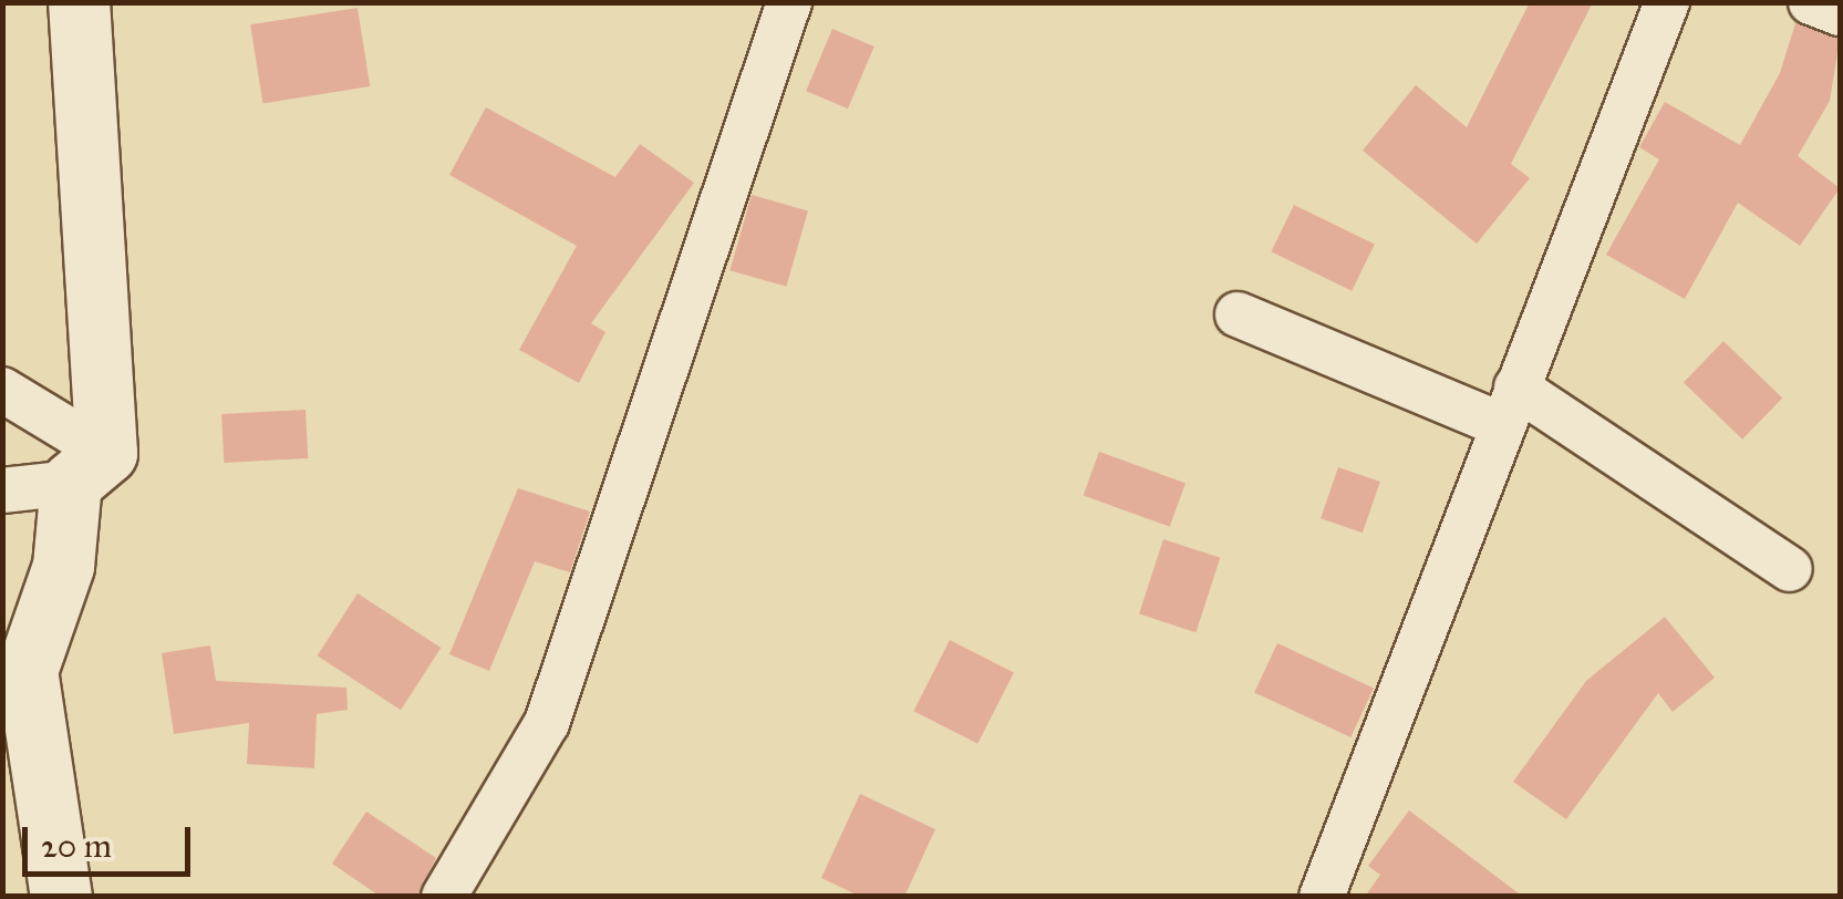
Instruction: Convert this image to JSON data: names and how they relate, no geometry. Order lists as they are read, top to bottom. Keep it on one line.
{"scale_bar":"20 m"}
